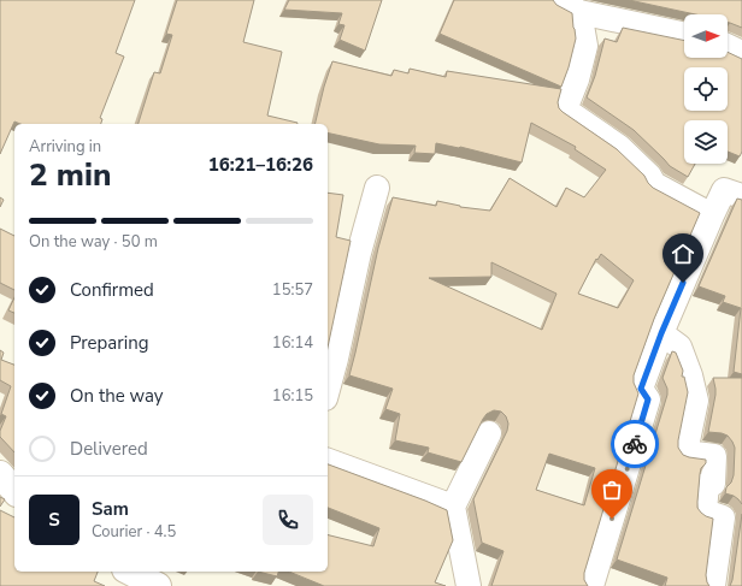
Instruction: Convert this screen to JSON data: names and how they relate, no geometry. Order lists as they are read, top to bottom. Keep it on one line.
{"north":"right","page":{"heading":["2 min","Arriving in","16:21–16:26"],"panel":["Sam","Courier · 4.5"],"bar":"On the way · 50 m","list":[["Confirmed","15:57"],["Preparing","16:14"],["On the way","16:15"],"Delivered"],"round":"S"}}
